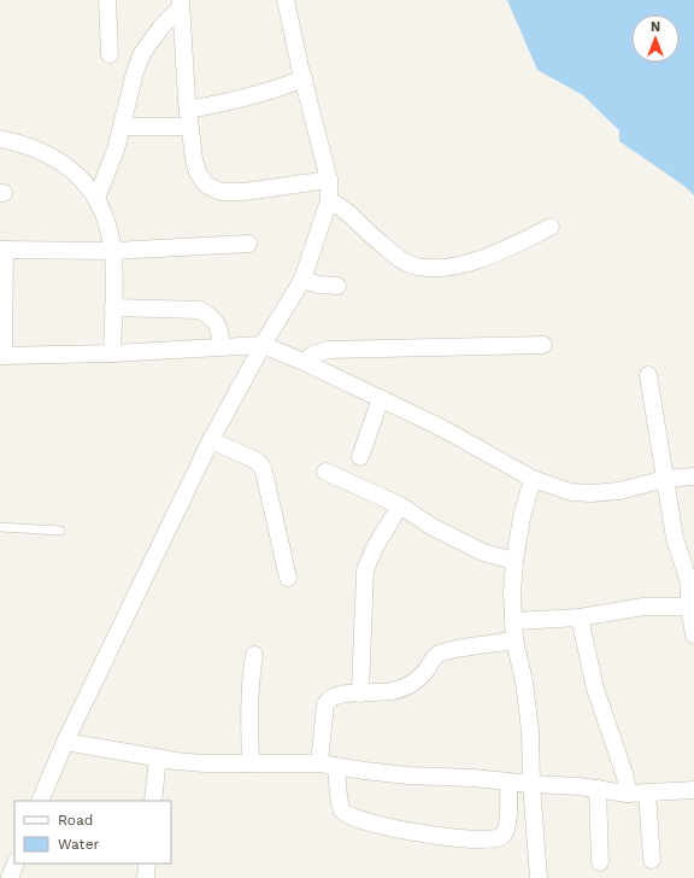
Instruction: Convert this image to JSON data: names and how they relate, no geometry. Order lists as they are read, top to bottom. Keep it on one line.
{"legend":["Road","Water"],"north":"top"}
